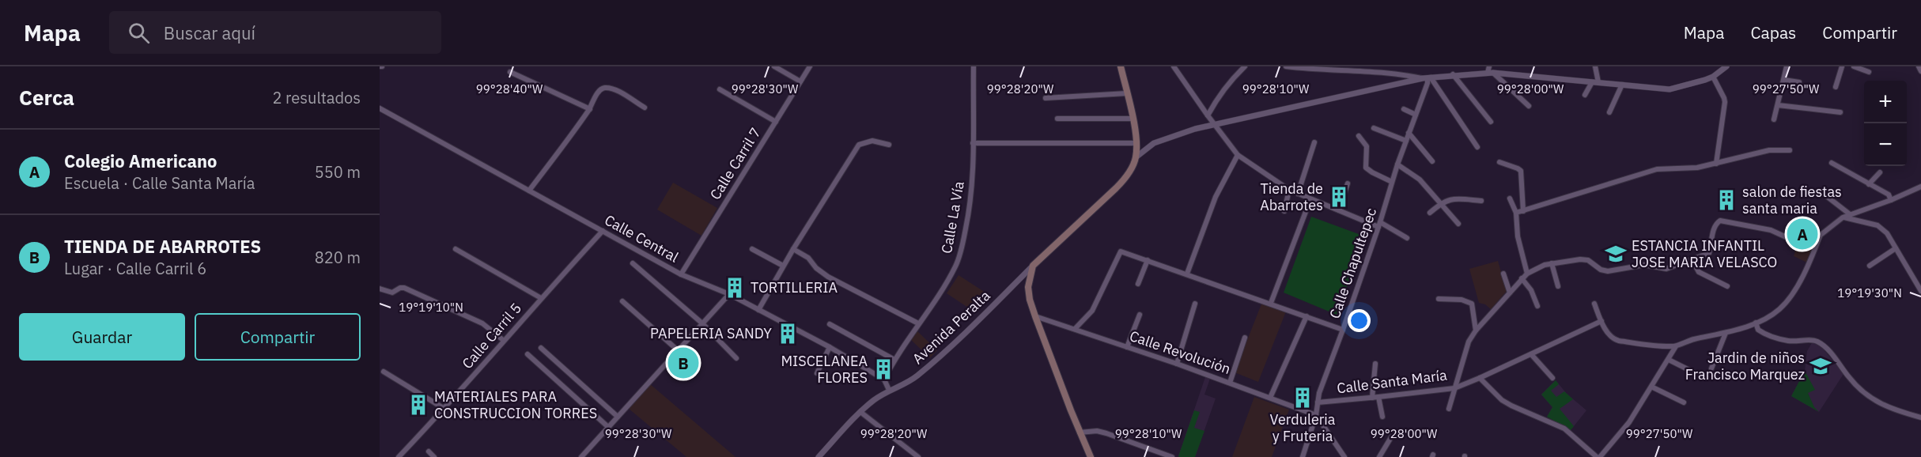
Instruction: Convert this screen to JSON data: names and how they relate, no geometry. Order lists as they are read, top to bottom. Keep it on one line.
{"streets":{"street":["Calle Carril 7","Calle La Vía","Calle Central","Calle Chapultepec","Avenida Peralta","Calle Carril 5","Calle Revolución","Calle Santa María"]},"crossings":[["Calle Carril 7","Calle Central"],["Calle La Vía","Calle Central"],["Calle Central","Calle Carril 5"],["Calle Chapultepec","Calle Revolución"],["Calle Chapultepec","Calle Santa María"]],"places":{"building":["Tienda de Abarrotes","salon de fiestas santa maria","TORTILLERIA","PAPELERIA SANDY","MISCELANEA FLORES","Verduleria y Fruteria","MATERIALES PARA CONSTRUCCION TORRES"],"school or university":["ESTANCIA INFANTIL JOSE MARIA VELASCO","Jardin de niños Francisco Marquez"]},"page":{"header":"Mapa","search":"Buscar aquí","nav":["Mapa","Capas","Compartir"],"heading":["Cerca","2 resultados"],"map_buttons":["+","−"],"list":[{"mark":"A","name":"Colegio Americano","note":"Escuela · Calle Santa María","value":"550 m"},{"mark":"B","name":"TIENDA DE ABARROTES","note":"Lugar · Calle Carril 6","value":"820 m"}],"pins":["A","B"],"buttons":["Guardar","Compartir"]},"coordinates":["99°28'40\"W","99°28'30\"W","99°28'20\"W","99°28'10\"W","99°28'00\"W","99°27'50\"W","19°19'30\"N","19°19'10\"N"]}
